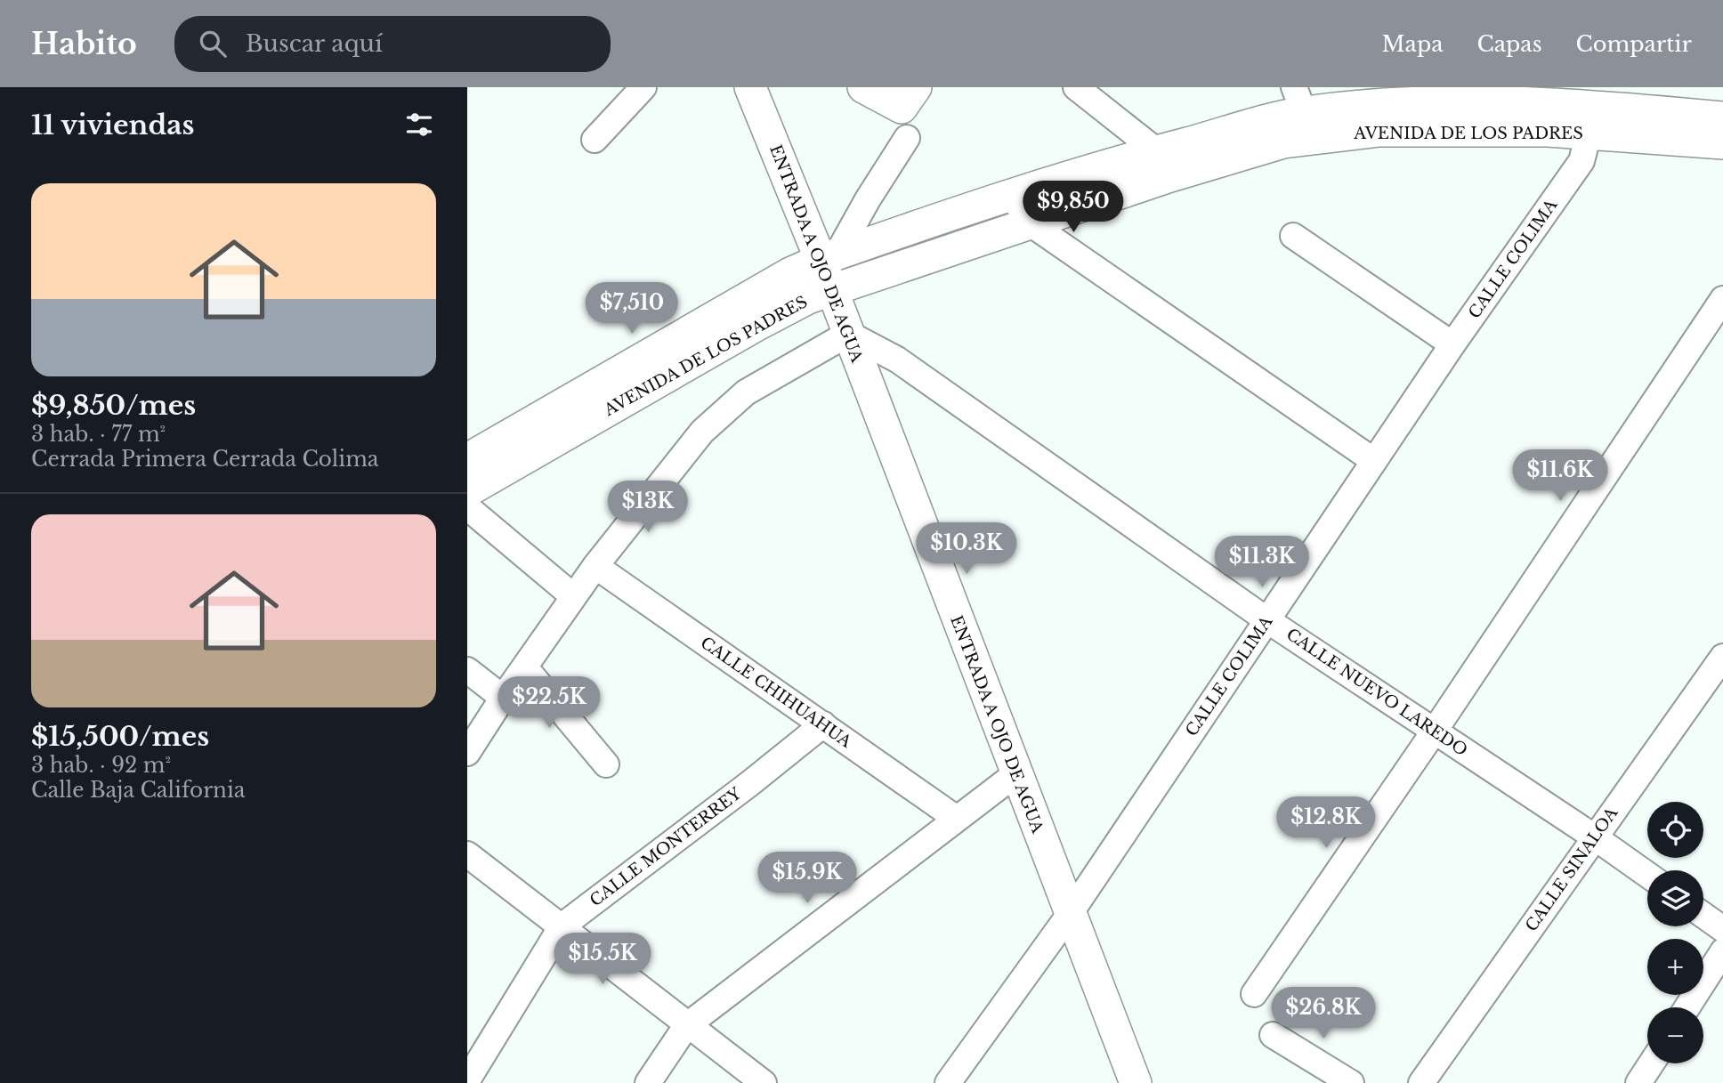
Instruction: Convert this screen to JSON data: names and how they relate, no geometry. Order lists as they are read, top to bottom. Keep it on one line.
{"streets":{"street":["AVENIDA DE LOS PADRES","ENTRADA A OJO DE AGUA","CALLE COLIMA","CALLE CHIHUAHUA","CALLE NUEVO LAREDO","CALLE MONTERREY","CALLE SINALOA"]},"crossings":[["AVENIDA DE LOS PADRES","ENTRADA A OJO DE AGUA"],["AVENIDA DE LOS PADRES","CALLE COLIMA"],["ENTRADA A OJO DE AGUA","CALLE COLIMA"],["ENTRADA A OJO DE AGUA","CALLE NUEVO LAREDO"],["CALLE COLIMA","CALLE NUEVO LAREDO"],["CALLE CHIHUAHUA","CALLE MONTERREY"],["CALLE NUEVO LAREDO","CALLE SINALOA"]],"page":{"header":"Habito","search":"Buscar aquí","nav":["Mapa","Capas","Compartir"],"heading":"11 viviendas","list":[{"name":"$9,850/mes","note":"3 hab. · 77 m² · Cerrada Primera Cerrada Colima"},{"name":"$15,500/mes","note":"3 hab. · 92 m² · Calle Baja California"}],"price":["$9,850","$7,510","$11.6K","$13K","$10.3K","$11.3K","$22.5K","$12.8K","$15.9K","$15.5K","$26.8K"],"map_buttons":["+","−"]}}
